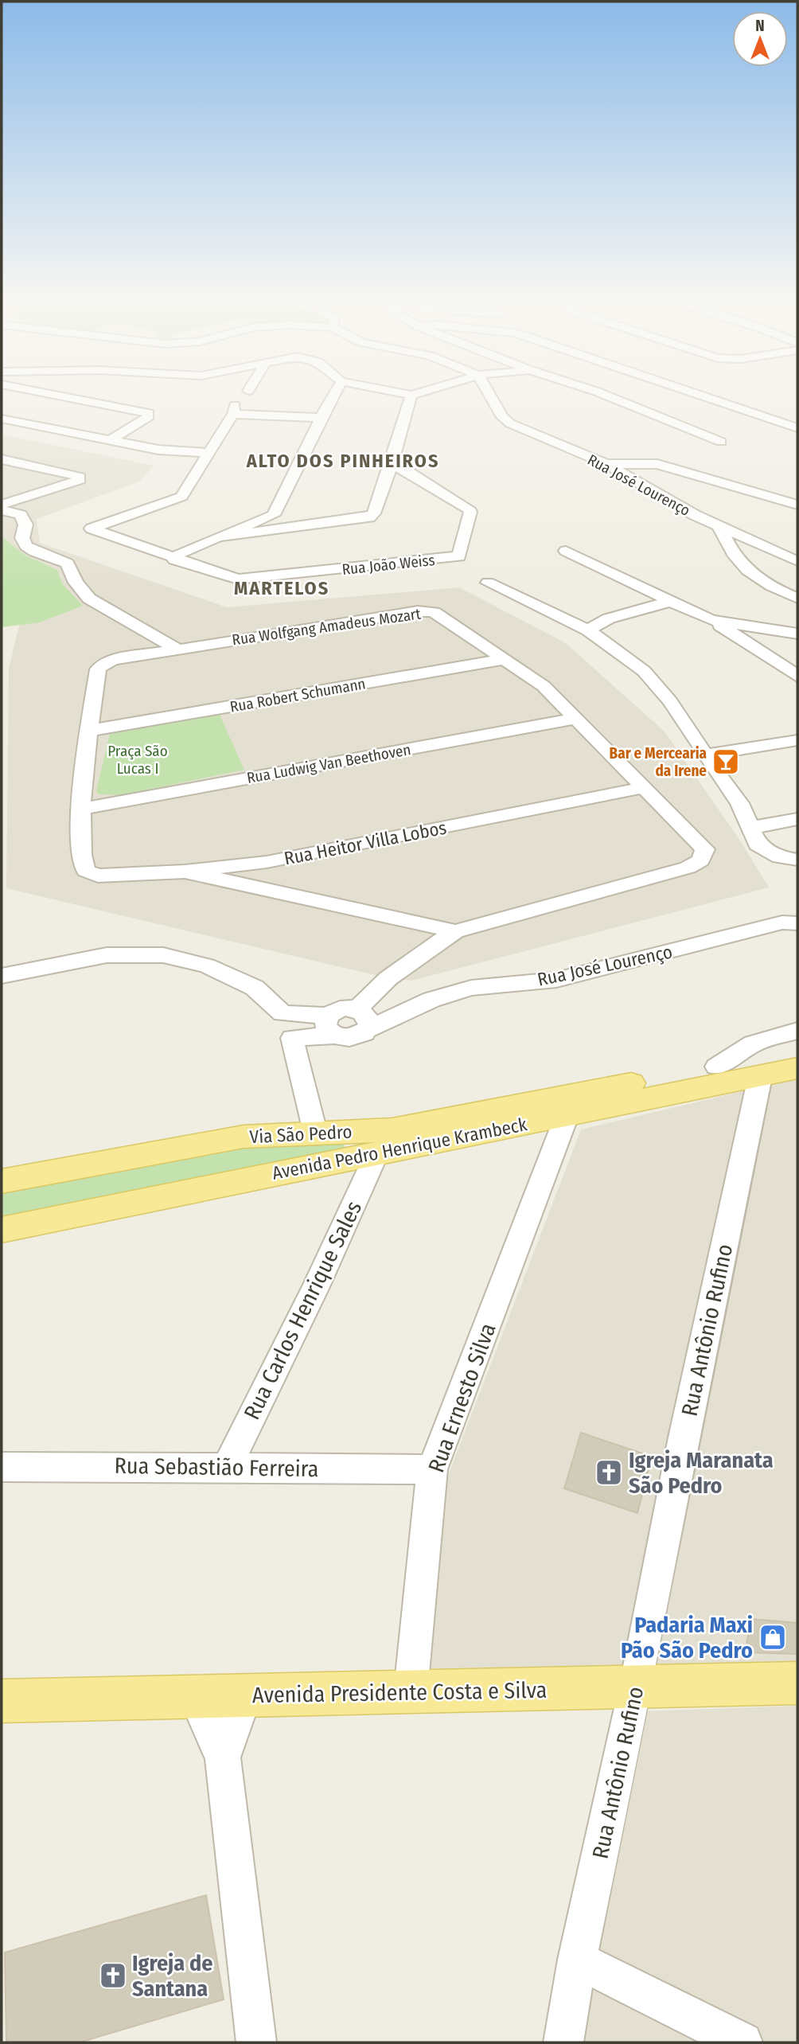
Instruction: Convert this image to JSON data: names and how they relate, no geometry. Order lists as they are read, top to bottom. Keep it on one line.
{"streets":{"main road":["Via São Pedro","Avenida Pedro Henrique Krambeck","Avenida Presidente Costa e Silva"],"street":["Rua José Lourenço","Rua João Weiss","Rua Wolfgang Amadeus Mozart","Rua Robert Schumann","Rua Ludwig Van Beethoven","Rua Heitor Villa Lobos","Rua Carlos Henrique Sales","Rua Antônio Rufino","Rua Ernesto Silva","Rua Sebastião Ferreira"]},"crossings":[["Rua José Lourenço","Rua Wolfgang Amadeus Mozart"],["Rua Wolfgang Amadeus Mozart","Rua Robert Schumann"],["Rua Wolfgang Amadeus Mozart","Rua Ludwig Van Beethoven"],["Rua Wolfgang Amadeus Mozart","Rua Heitor Villa Lobos"],["Avenida Pedro Henrique Krambeck","Rua Carlos Henrique Sales"],["Avenida Pedro Henrique Krambeck","Rua Antônio Rufino"],["Avenida Pedro Henrique Krambeck","Rua Ernesto Silva"],["Rua Carlos Henrique Sales","Rua Sebastião Ferreira"],["Rua Antônio Rufino","Avenida Presidente Costa e Silva"],["Rua Ernesto Silva","Rua Sebastião Ferreira"],["Rua Ernesto Silva","Avenida Presidente Costa e Silva"]],"districts":["ALTO DOS PINHEIROS","MARTELOS"],"parks":["Praça São Lucas I"],"places":{"bar":["Bar e Mercearia da Irene"],"church":["Igreja Maranata São Pedro","Igreja de Santana"],"shop":["Padaria Maxi Pão São Pedro"]},"north":"top"}
